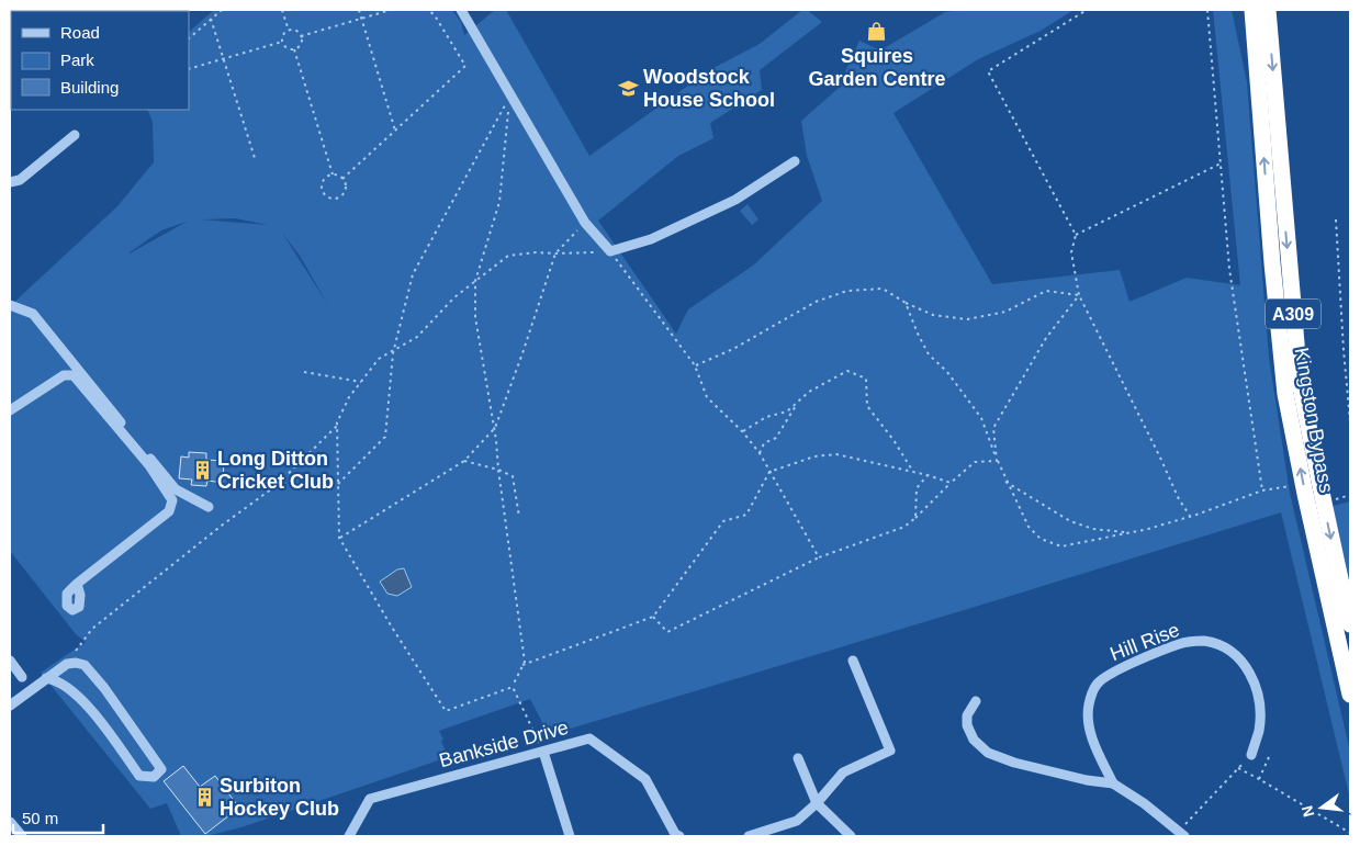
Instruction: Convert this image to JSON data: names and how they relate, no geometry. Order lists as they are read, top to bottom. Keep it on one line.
{"streets":{"highway":["A309","Kingston Bypass"],"street":["Hill Rise","Bankside Drive"]},"crossings":[["A309","Kingston Bypass"]],"places":{"shop":["Squires Garden Centre"],"school or university":["Woodstock House School"],"building":["Long Ditton Cricket Club","Surbiton Hockey Club"]},"legend":["Road","Park","Building"],"scale_bar":"50 m","north":"left"}
